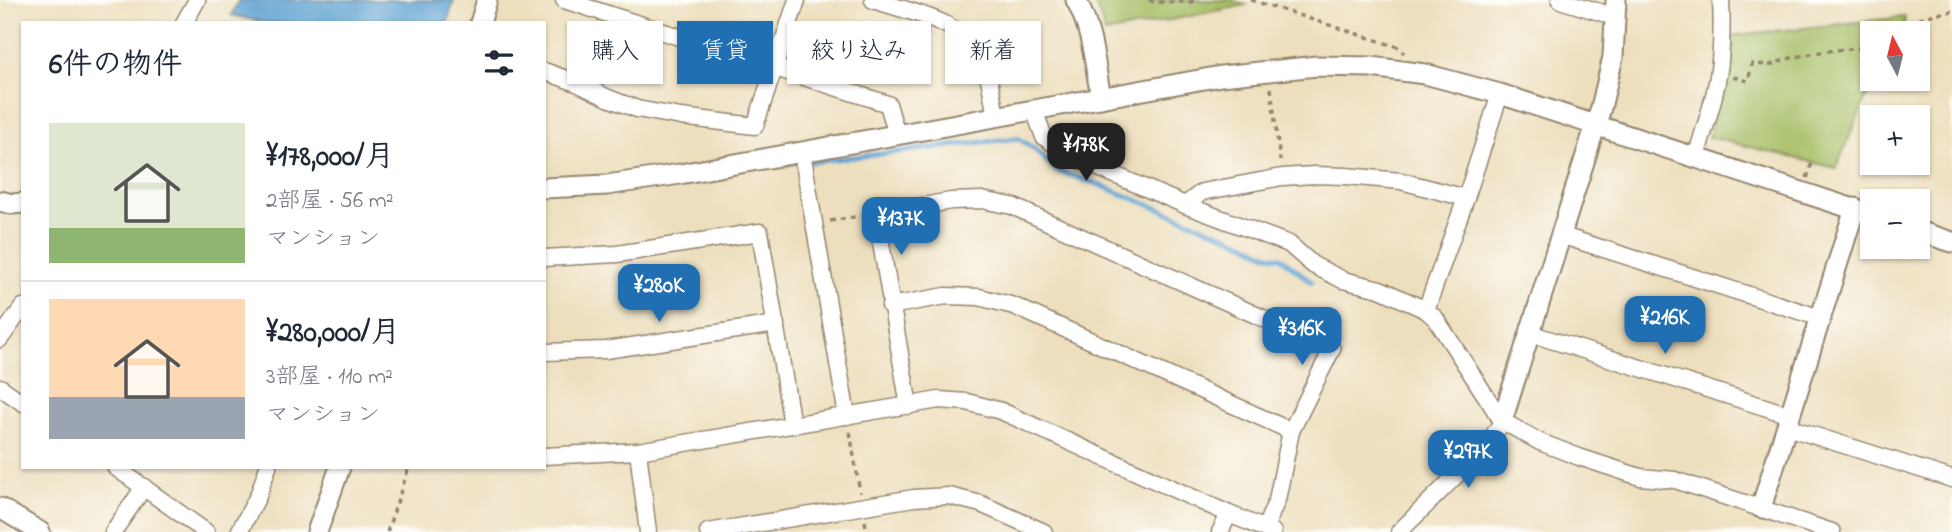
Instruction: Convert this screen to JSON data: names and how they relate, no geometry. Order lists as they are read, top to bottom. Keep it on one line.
{"north":"top","page":{"map_buttons":["+","−"],"chip":["購入","賃貸","絞り込み","新着"],"heading":"6件の物件","list":[{"name":"¥178,000/月","note":"2部屋 · 56 m² · マンション"},{"name":"¥280,000/月","note":"3部屋 · 110 m² · マンション"}],"price":["¥178K","¥137K","¥280K","¥216K","¥316K","¥297K"]}}
